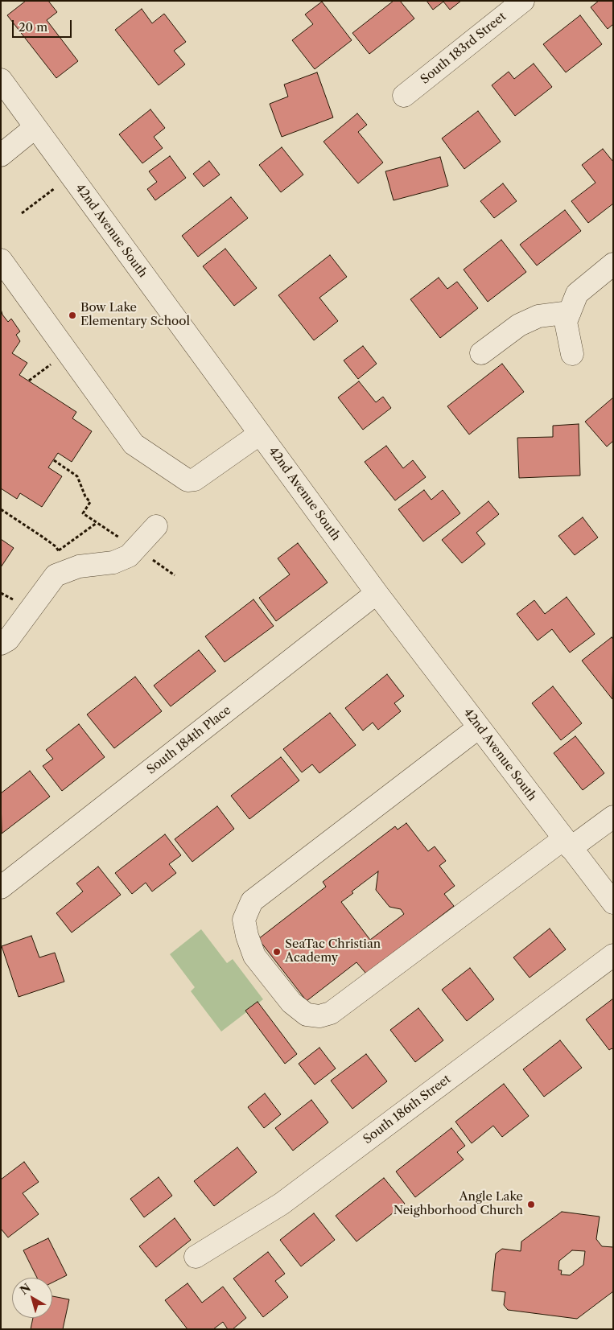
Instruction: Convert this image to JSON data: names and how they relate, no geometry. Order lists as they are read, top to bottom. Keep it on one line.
{"streets":{"street":["South 183rd Street","42nd Avenue South","South 184th Place","South 186th Street"]},"crossings":[["42nd Avenue South","South 184th Place"]],"places":["Bow Lake Elementary School","SeaTac Christian Academy","Angle Lake Neighborhood Church"],"scale_bar":"20 m","north":"top left"}
